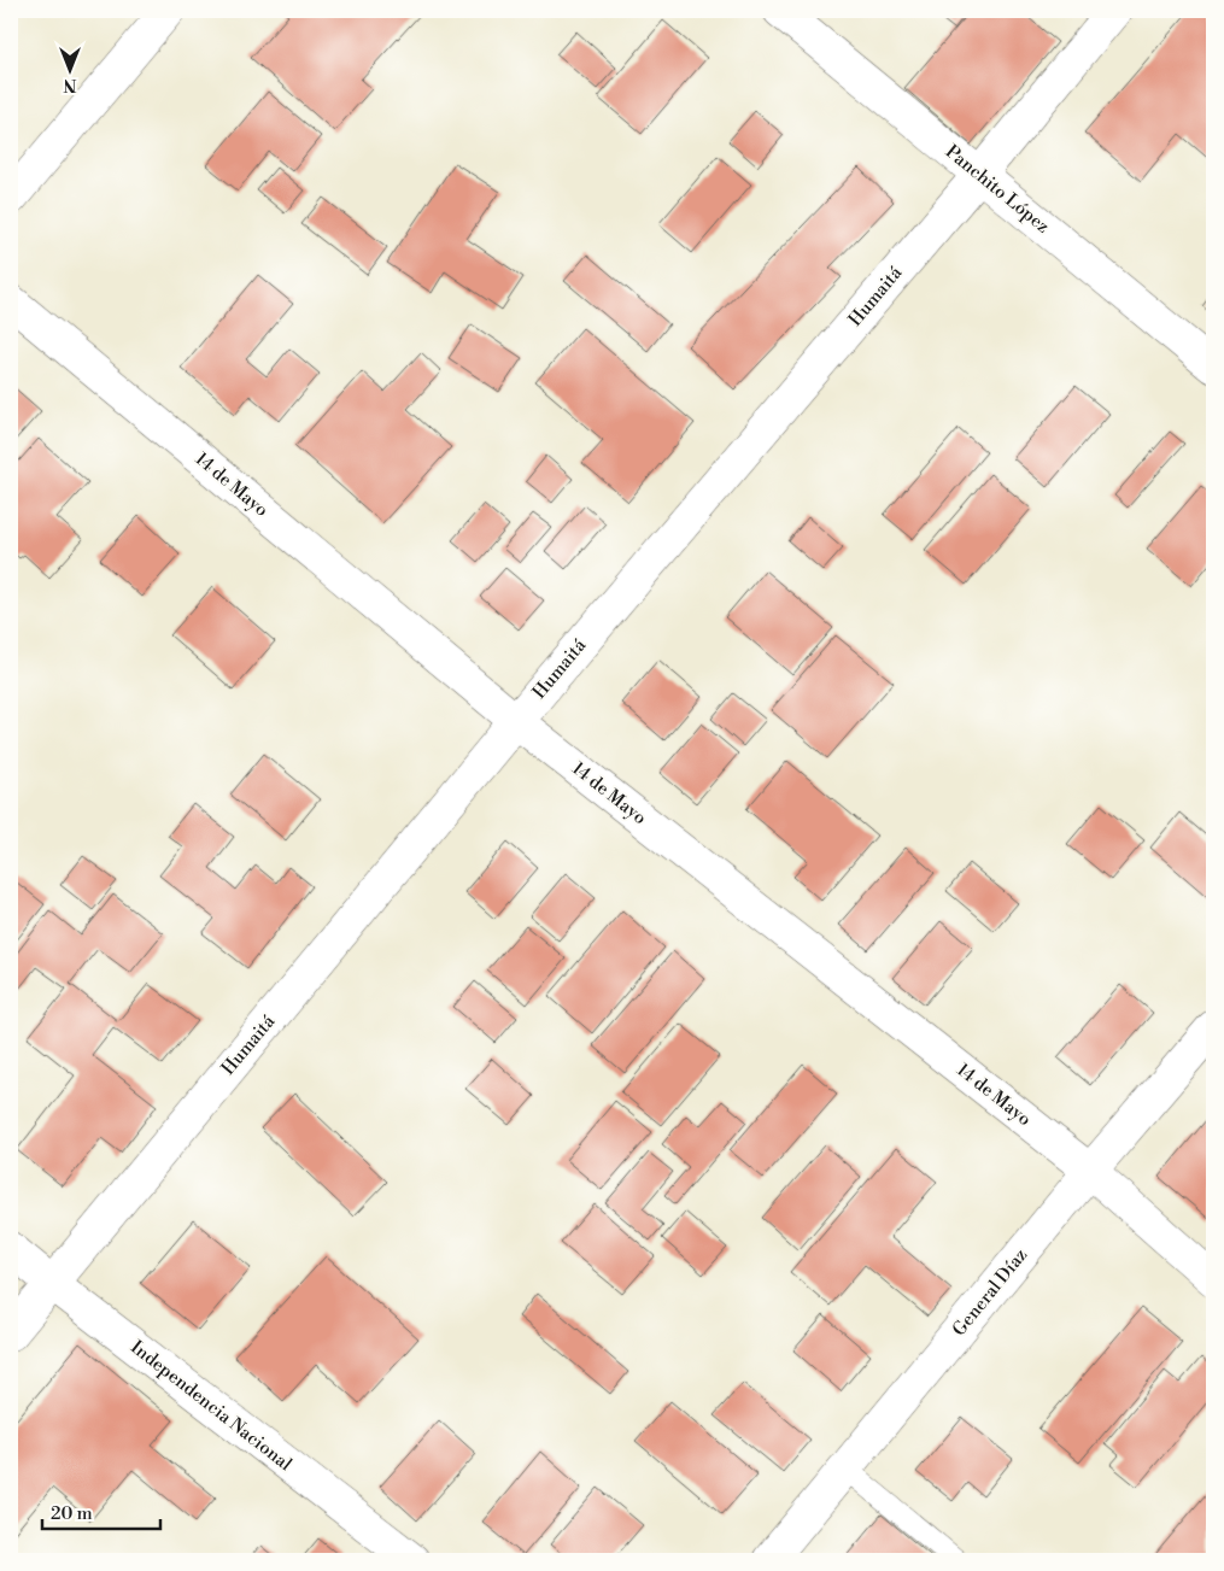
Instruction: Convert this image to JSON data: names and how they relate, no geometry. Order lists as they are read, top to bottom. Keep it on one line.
{"streets":{"street":["Panchito López","Humaitá","14 de Mayo","General Díaz","Independencia Nacional"]},"crossings":[["Panchito López","Humaitá"],["Humaitá","14 de Mayo"],["Humaitá","Independencia Nacional"],["14 de Mayo","General Díaz"]],"scale_bar":"20 m","north":"bottom"}
